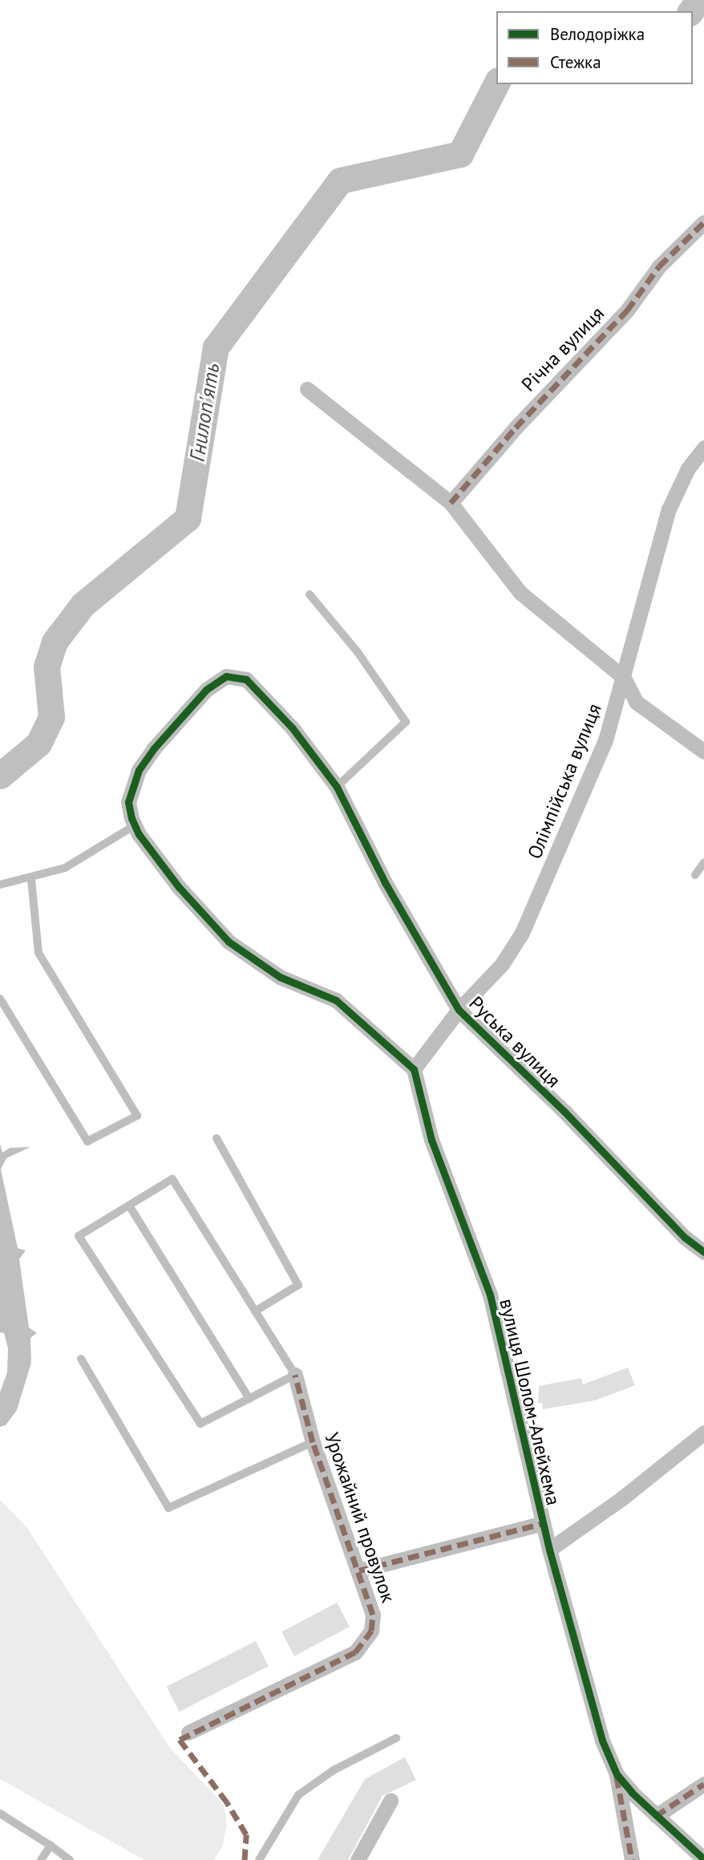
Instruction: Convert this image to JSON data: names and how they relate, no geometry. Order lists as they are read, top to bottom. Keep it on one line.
{"streets":{"street":["Річна вулиця","Олімпійська вулиця","Руська вулиця","вулиця Шолом-Алейхема","Урожайний провулок"]},"crossings":[["Олімпійська вулиця","Руська вулиця"],["Олімпійська вулиця","вулиця Шолом-Алейхема"]],"water":["Гнилоп'ять"],"legend":["Велодоріжка","Стежка"]}
